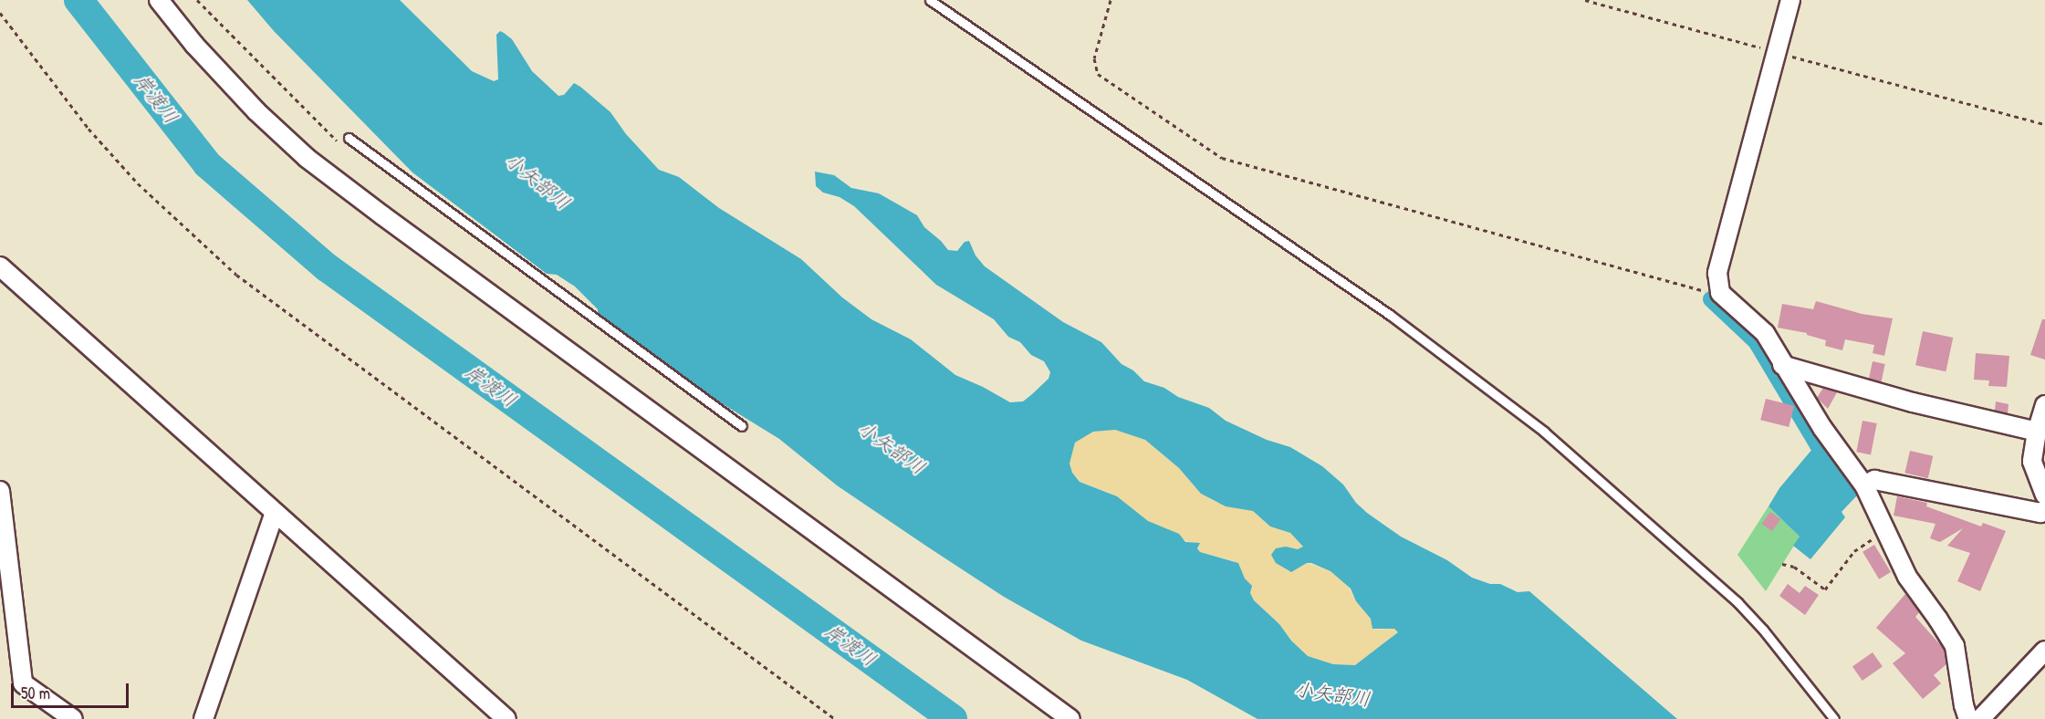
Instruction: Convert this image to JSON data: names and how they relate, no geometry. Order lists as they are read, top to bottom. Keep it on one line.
{"water":["岸渡川","小矢部川"],"scale_bar":"50 m"}
